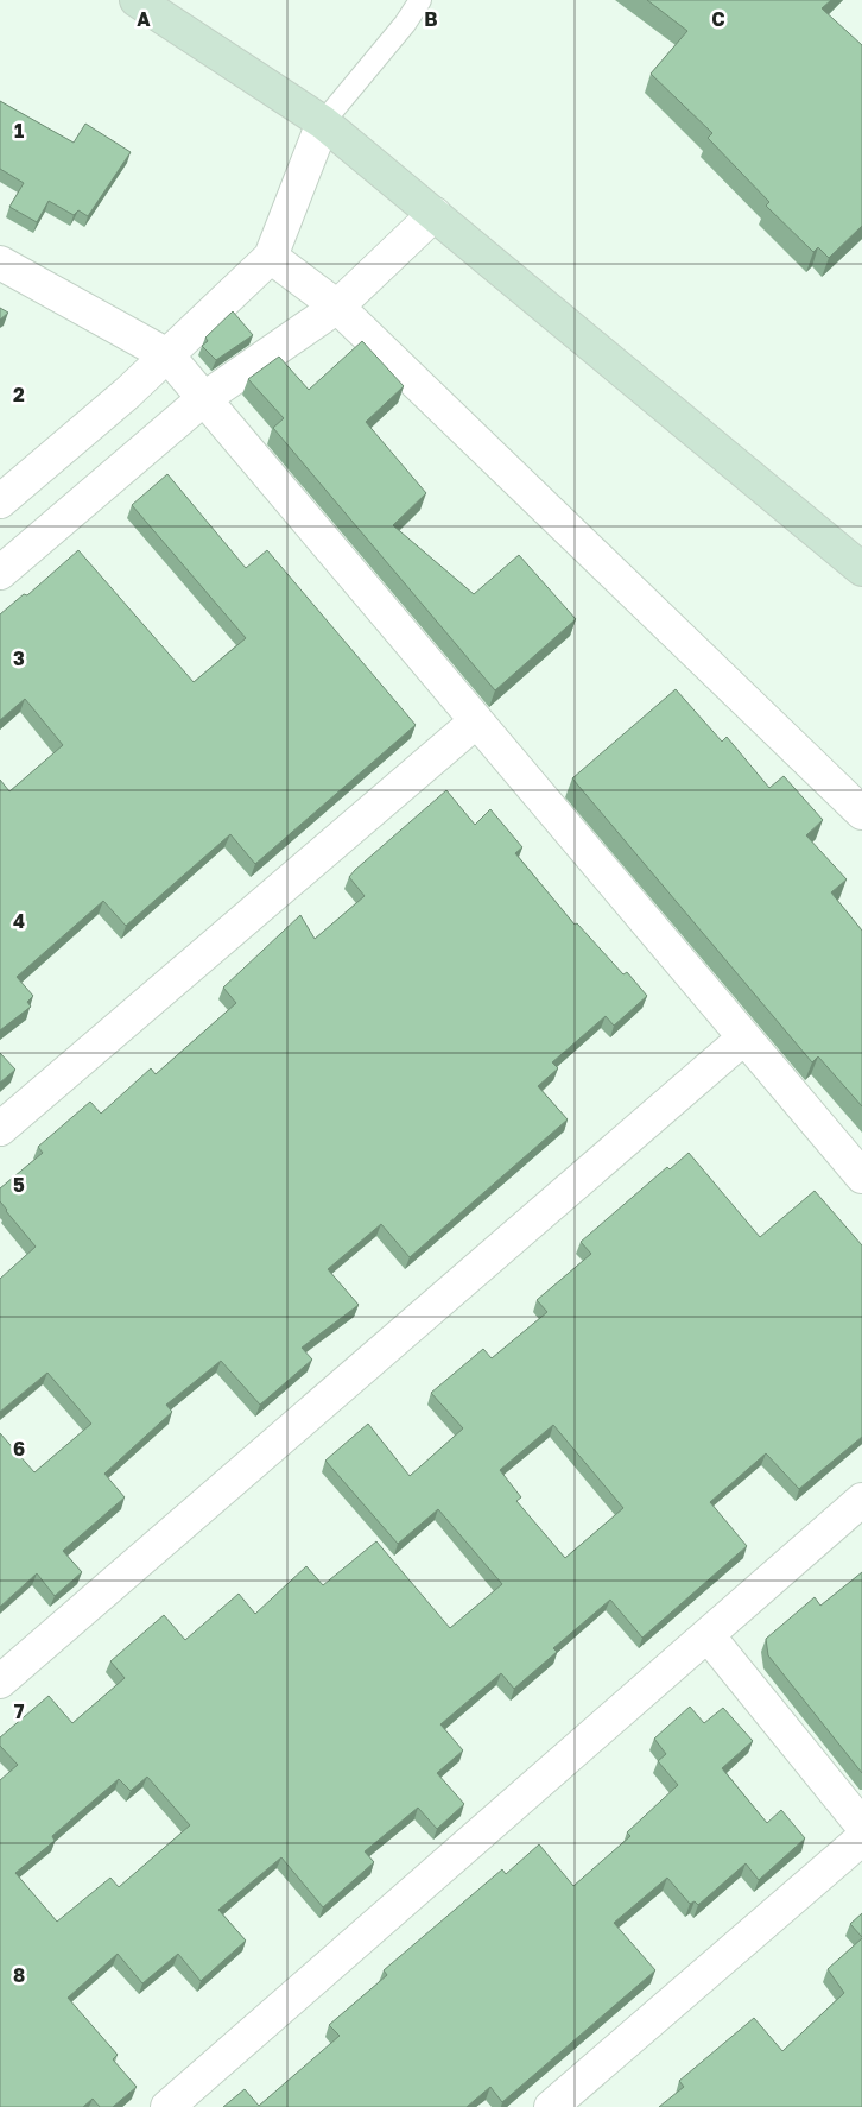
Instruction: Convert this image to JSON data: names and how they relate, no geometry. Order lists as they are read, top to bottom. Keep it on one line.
{"grid":{"columns":["A","B","C"],"rows":["1","2","3","4","5","6","7","8"]}}
